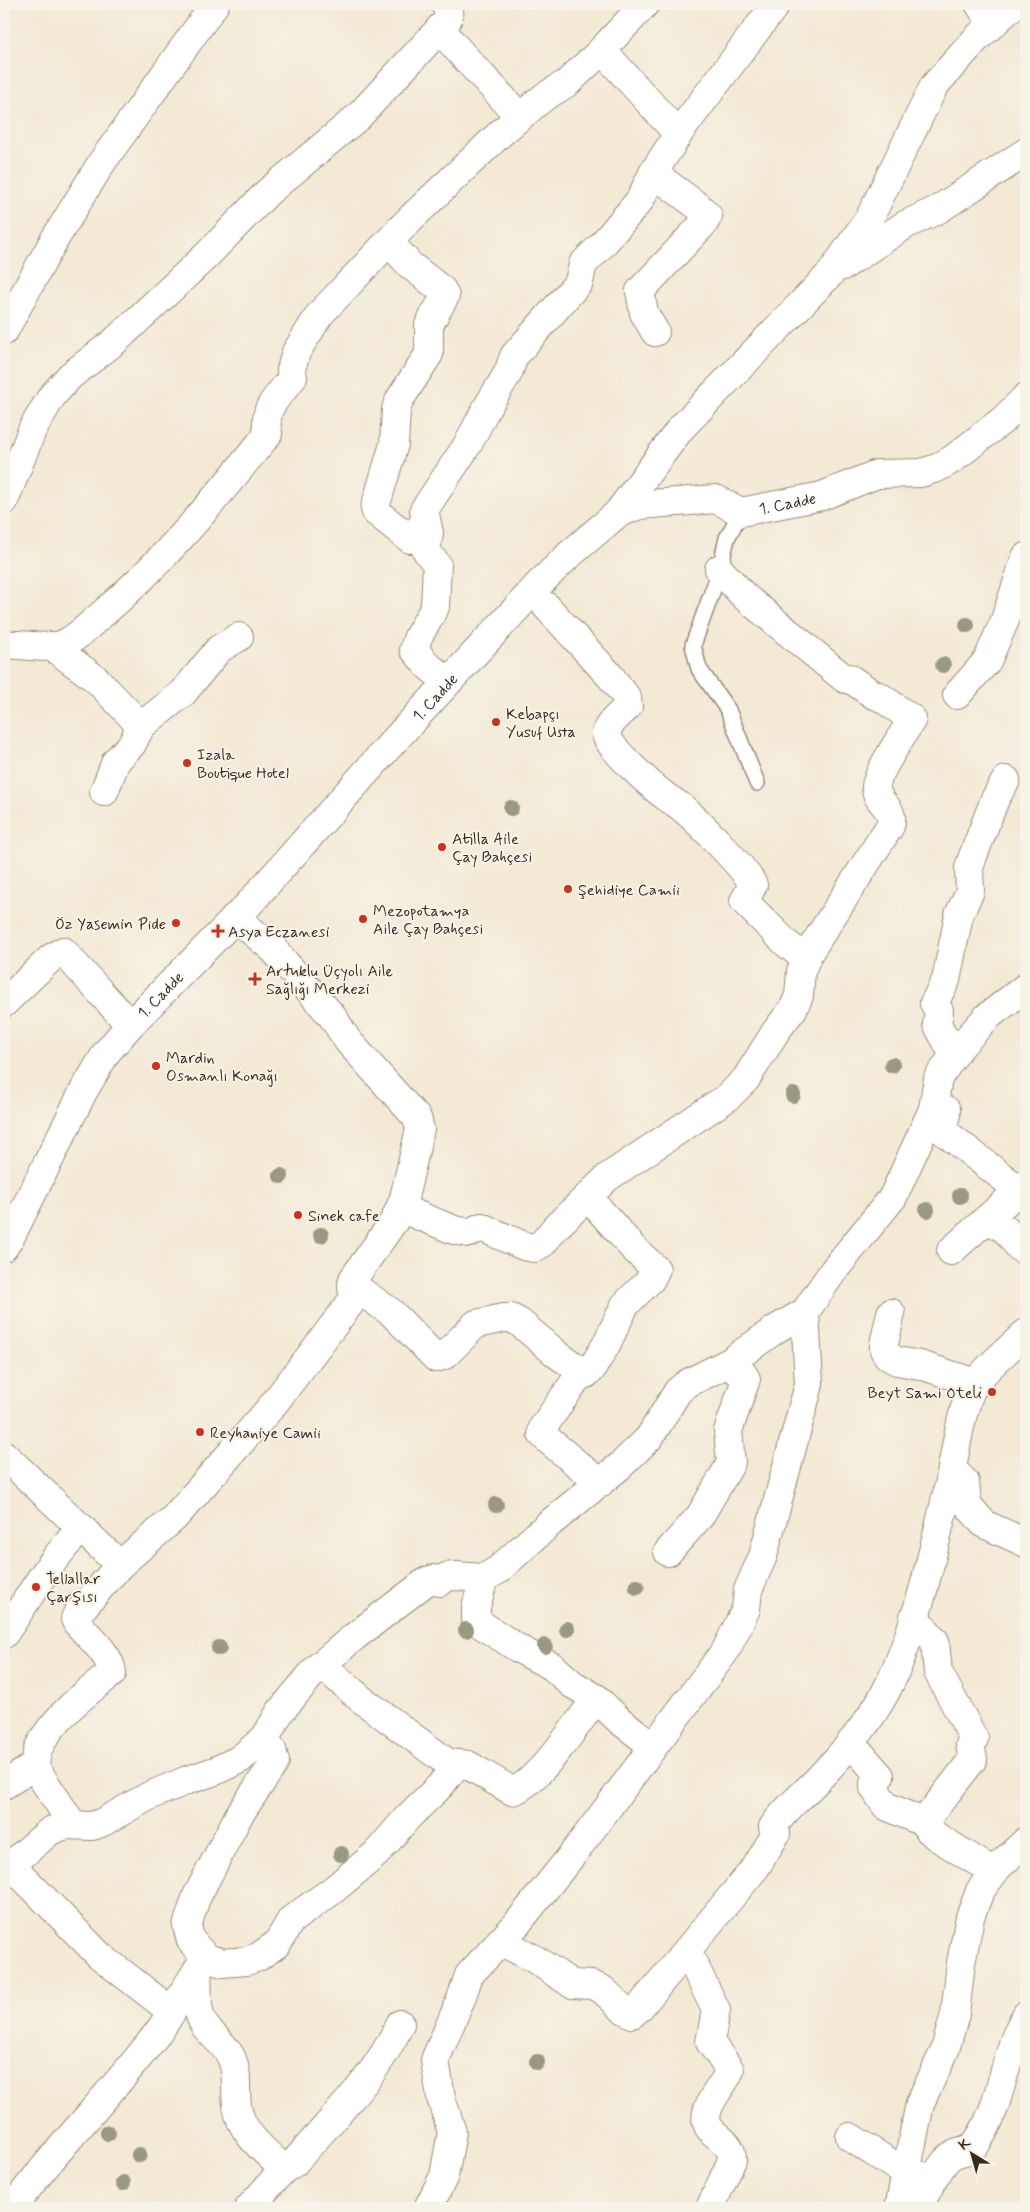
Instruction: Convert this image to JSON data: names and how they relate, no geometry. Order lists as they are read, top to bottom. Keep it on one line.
{"streets":{"street":["1. Cadde"]},"places":{"other":["Kebapçı Yusuf Usta","Izala Boutique Hotel","Atilla Aile Çay Bahçesi","Şehidiye Camii","Mezopotamya Aile Çay Bahçesi","Öz Yasemin Pide","Mardin Osmanlı Konağı","Sinek cafe","Beyt Sami Oteli","Reyhaniye Camii","Tellallar Çarşısı"],"health":["Asya Eczanesi","Artuklu Üçyolı Aile Sağlığı Merkezi"]},"north":"top left"}
